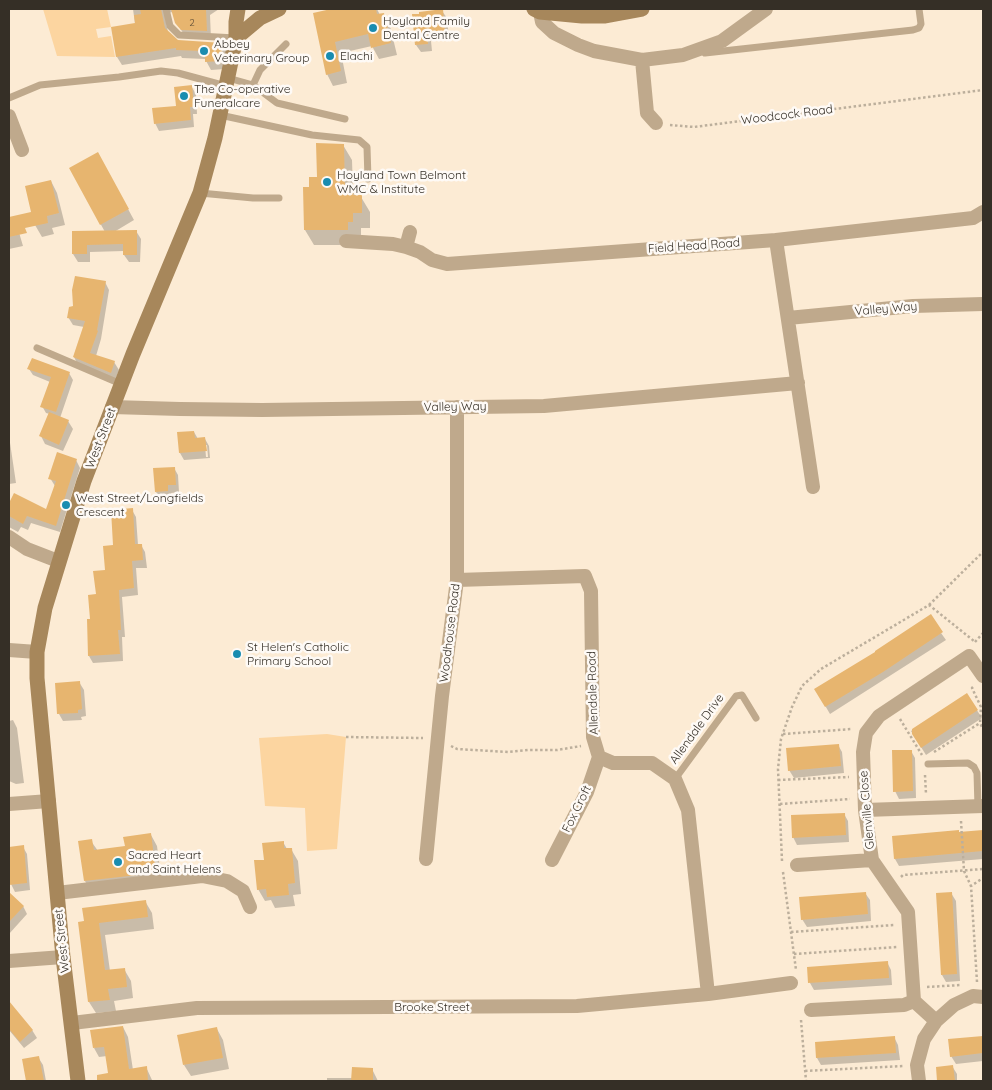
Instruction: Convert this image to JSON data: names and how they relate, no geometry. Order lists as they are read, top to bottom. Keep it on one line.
{"streets":{"main road":["West Street"],"street":["Field Head Road","Valley Way","Woodhouse Road","Allendale Road","Fox Croft","Glenville Close","Brooke Street"],"lane":["Allendale Drive"],"path":["Woodcock Road"]},"crossings":[["Valley Way","West Street"],["Valley Way","Woodhouse Road"],["West Street","Brooke Street"],["Woodhouse Road","Allendale Road"],["Allendale Road","Fox Croft"]],"places":["Hoyland Family Dental Centre","Abbey Veterinary Group","Elachi","The Co-operative Funeralcare","Hoyland Town Belmont WMC & Institute","West Street/Longfields Crescent","St Helen's Catholic Primary School","Sacred Heart and Saint Helens"],"house_numbers":["2"]}
